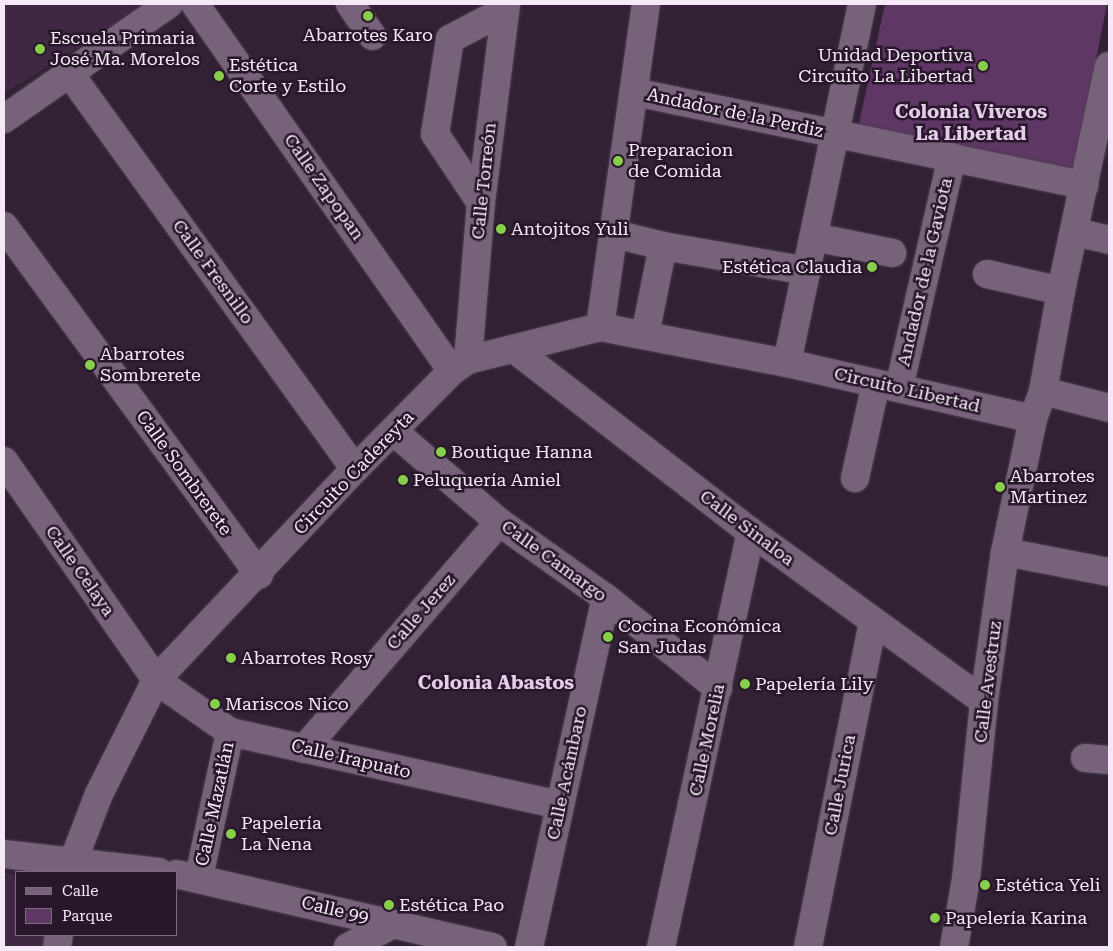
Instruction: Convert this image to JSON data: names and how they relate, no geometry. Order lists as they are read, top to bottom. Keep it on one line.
{"streets":{"street":["Andador de la Perdiz","Calle Torreón","Calle Zapopan","Calle Fresnillo","Andador de la Gaviota","Circuito Libertad","Calle Sombrerete","Circuito Cadereyta","Calle Sinaloa","Calle Camargo","Calle Celaya","Calle Jerez","Calle Avestruz","Calle Morelia","Calle Irapuato","Calle Acámbaro","Calle Jurica","Calle Mazatlán","Calle 99"]},"crossings":[["Andador de la Perdiz","Andador de la Gaviota"],["Calle Torreón","Calle Zapopan"],["Calle Torreón","Circuito Cadereyta"],["Calle Zapopan","Circuito Cadereyta"],["Calle Fresnillo","Circuito Cadereyta"],["Andador de la Gaviota","Circuito Libertad"],["Circuito Libertad","Calle Avestruz"],["Calle Sombrerete","Circuito Cadereyta"],["Circuito Cadereyta","Calle Camargo"],["Circuito Cadereyta","Calle Celaya"],["Circuito Cadereyta","Calle Irapuato"],["Calle Sinaloa","Calle Avestruz"],["Calle Sinaloa","Calle Morelia"],["Calle Sinaloa","Calle Jurica"],["Calle Camargo","Calle Jerez"],["Calle Camargo","Calle Morelia"],["Calle Camargo","Calle Acámbaro"],["Calle Celaya","Calle Irapuato"],["Calle Jerez","Calle Irapuato"],["Calle Irapuato","Calle Acámbaro"],["Calle Irapuato","Calle Mazatlán"],["Calle Mazatlán","Calle 99"]],"districts":["Colonia Viveros La Libertad","Colonia Abastos"],"places":["Abarrotes Karo","Escuela Primaria José Ma. Morelos","Unidad Deportiva Circuito La Libertad","Estética Corte y Estilo","Preparacion de Comida","Antojitos Yuli","Estética Claudia","Abarrotes Sombrerete","Boutique Hanna","Peluquería Amiel","Abarrotes Martinez","Cocina Económica San Judas","Abarrotes Rosy","Papelería Lily","Mariscos Nico","Papelería La Nena","Estética Yeli","Estética Pao","Papelería Karina"],"legend":["Calle","Parque"]}
